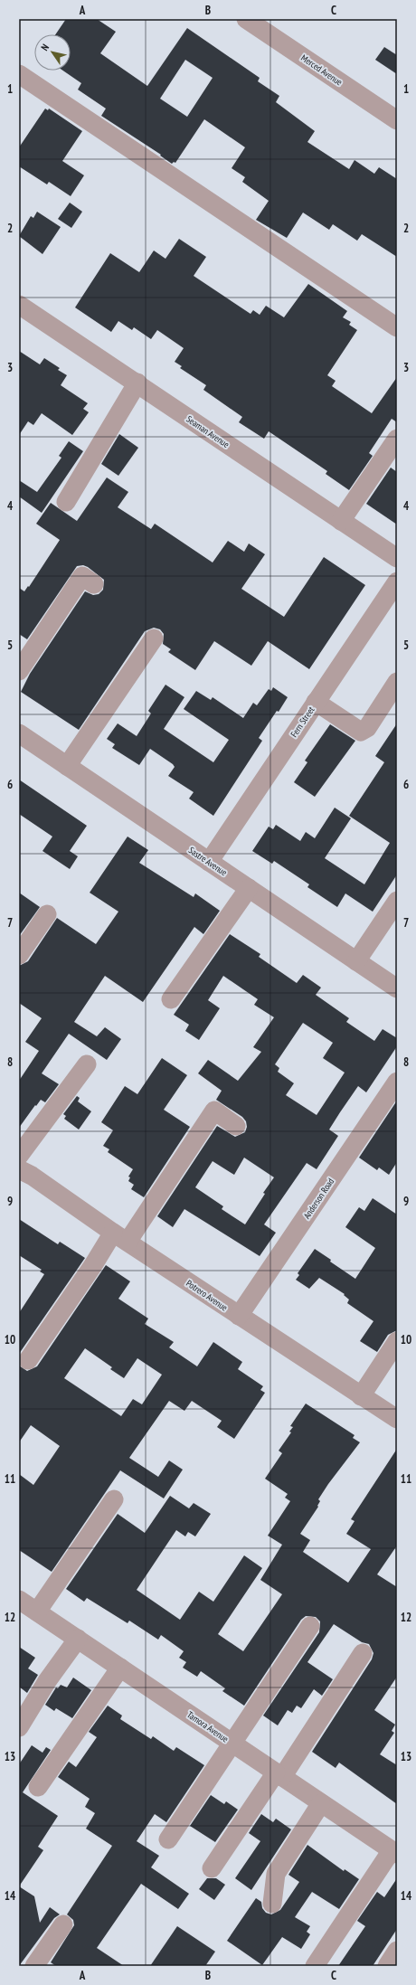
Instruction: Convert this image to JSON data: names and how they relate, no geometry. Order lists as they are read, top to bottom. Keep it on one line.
{"streets":{"street":["Merced Avenue","Seaman Avenue","Fern Street","Sastre Avenue","Anderson Road","Potrero Avenue","Tamora Avenue"]},"crossings":[["Fern Street","Sastre Avenue"],["Anderson Road","Potrero Avenue"]],"north":"top left","grid":{"columns":["A","B","C"],"rows":["1","2","3","4","5","6","7","8","9","10","11","12","13","14"]}}
